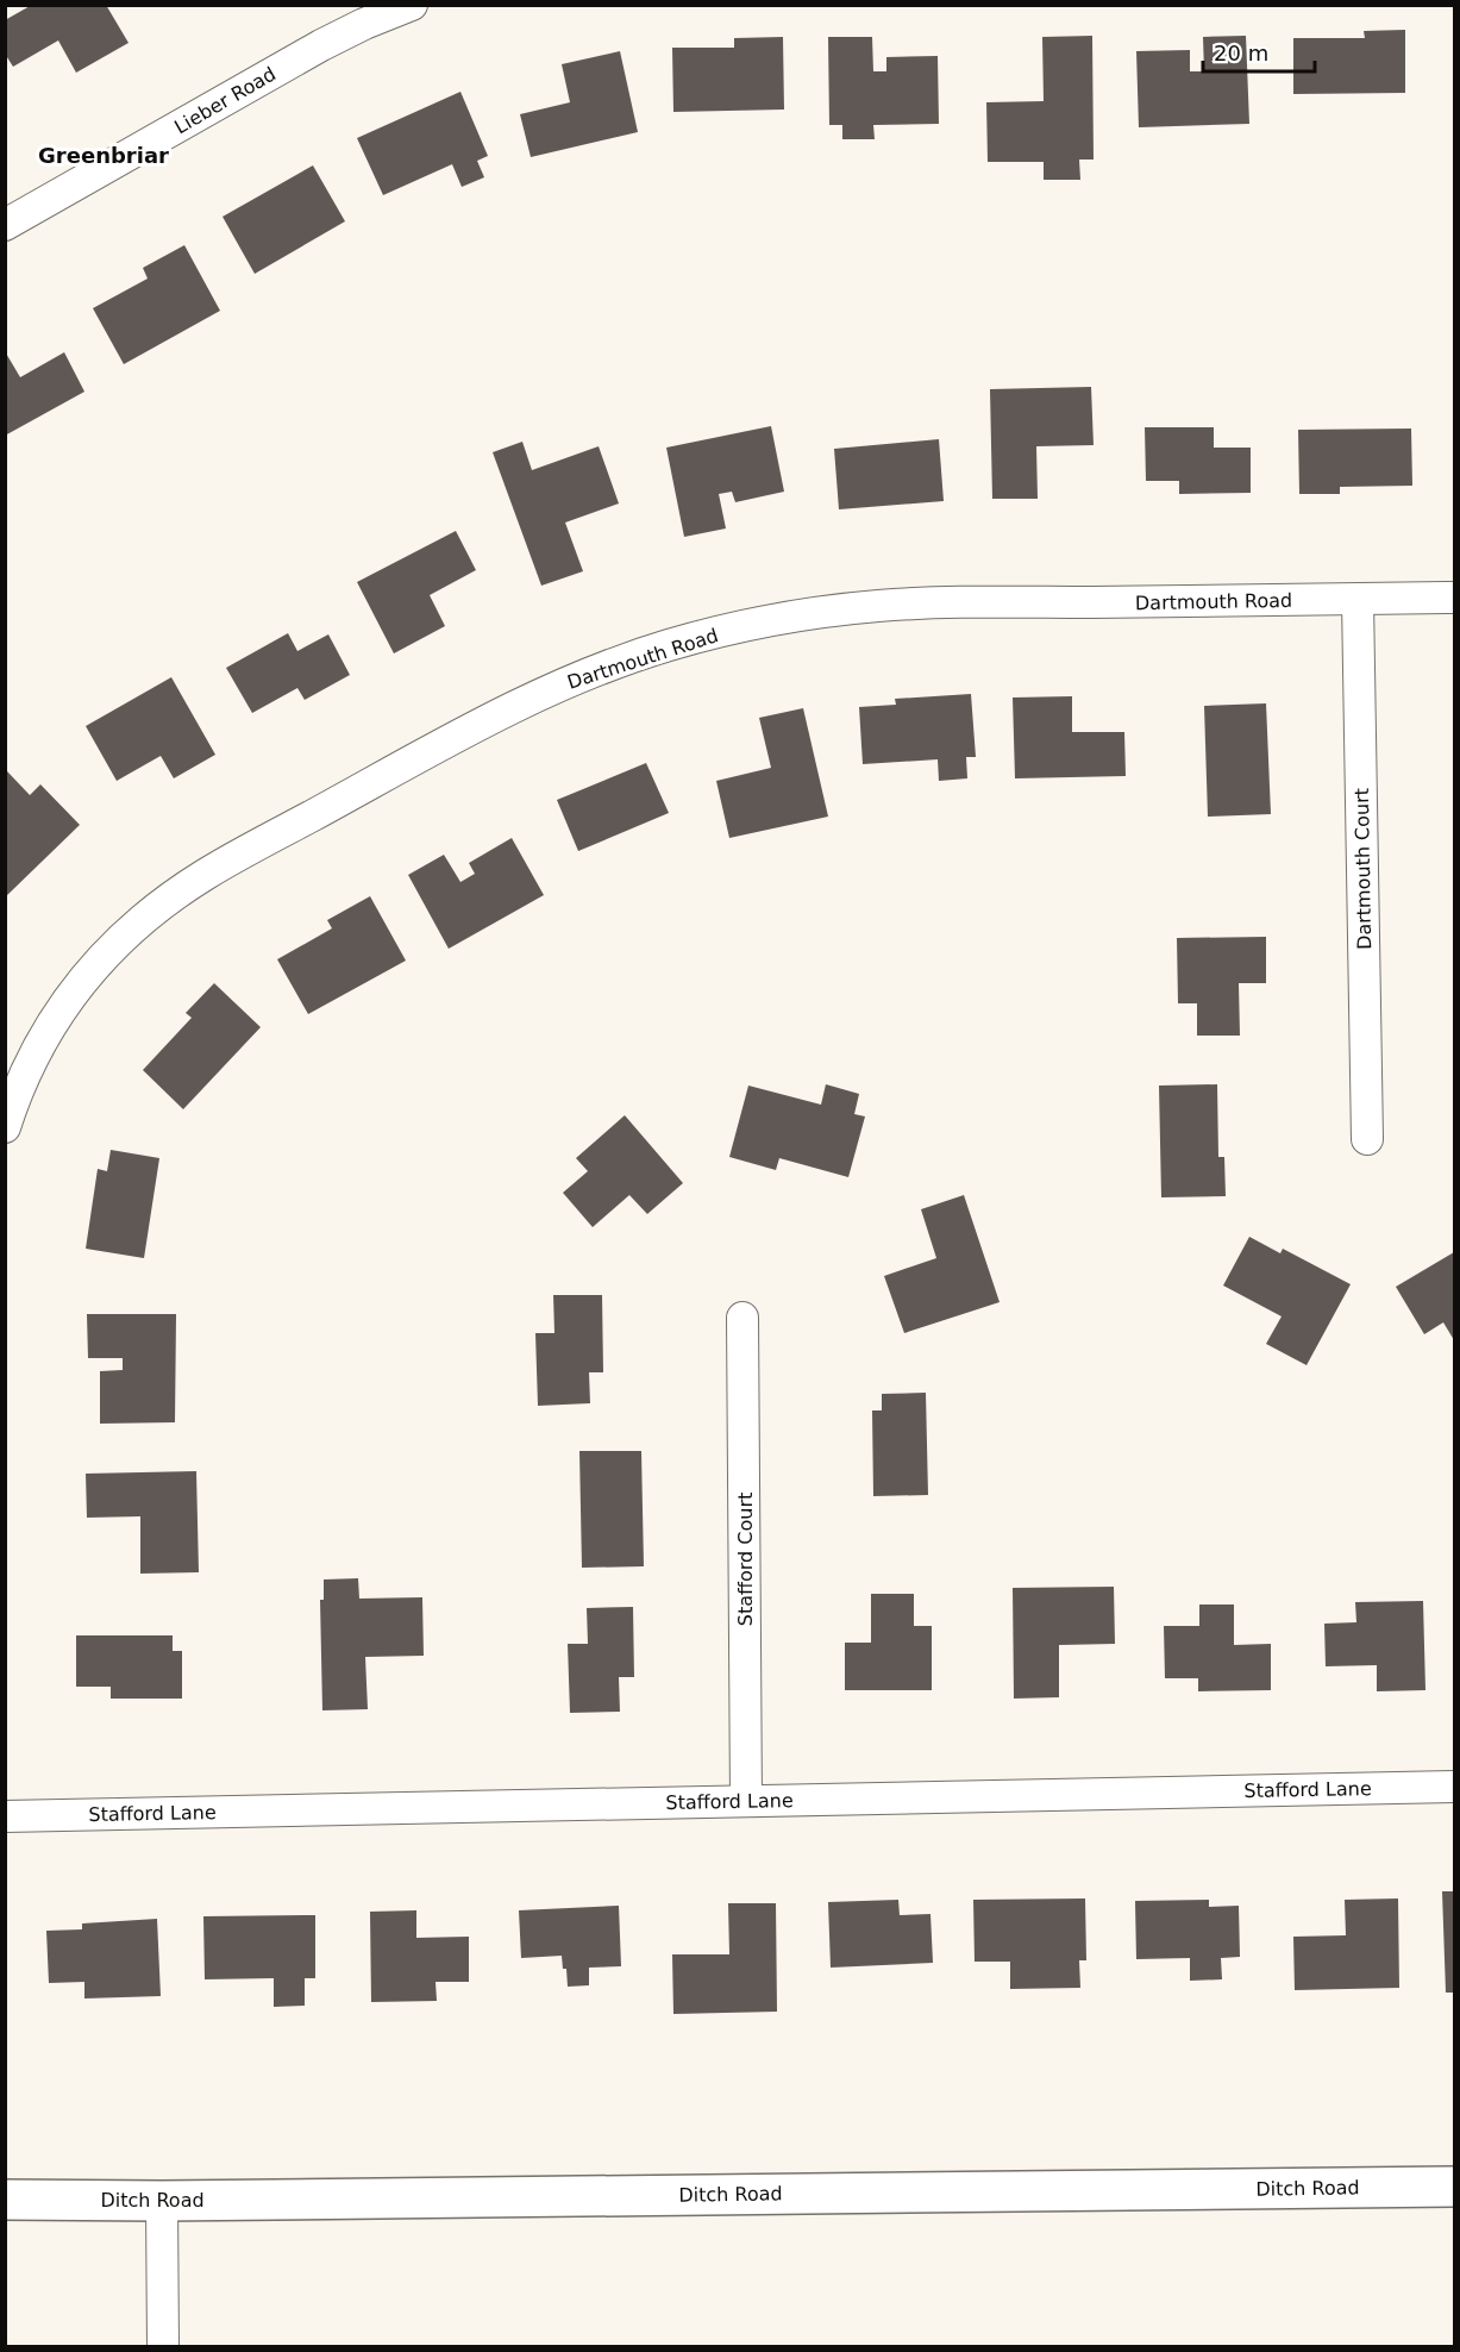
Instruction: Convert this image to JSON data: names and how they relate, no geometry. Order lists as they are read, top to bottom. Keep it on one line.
{"streets":{"main road":["Ditch Road"],"street":["Lieber Road","Dartmouth Road","Dartmouth Court","Stafford Court","Stafford Lane"]},"crossings":[["Dartmouth Road","Dartmouth Court"],["Stafford Court","Stafford Lane"]],"districts":["Greenbriar"],"scale_bar":"20 m"}
